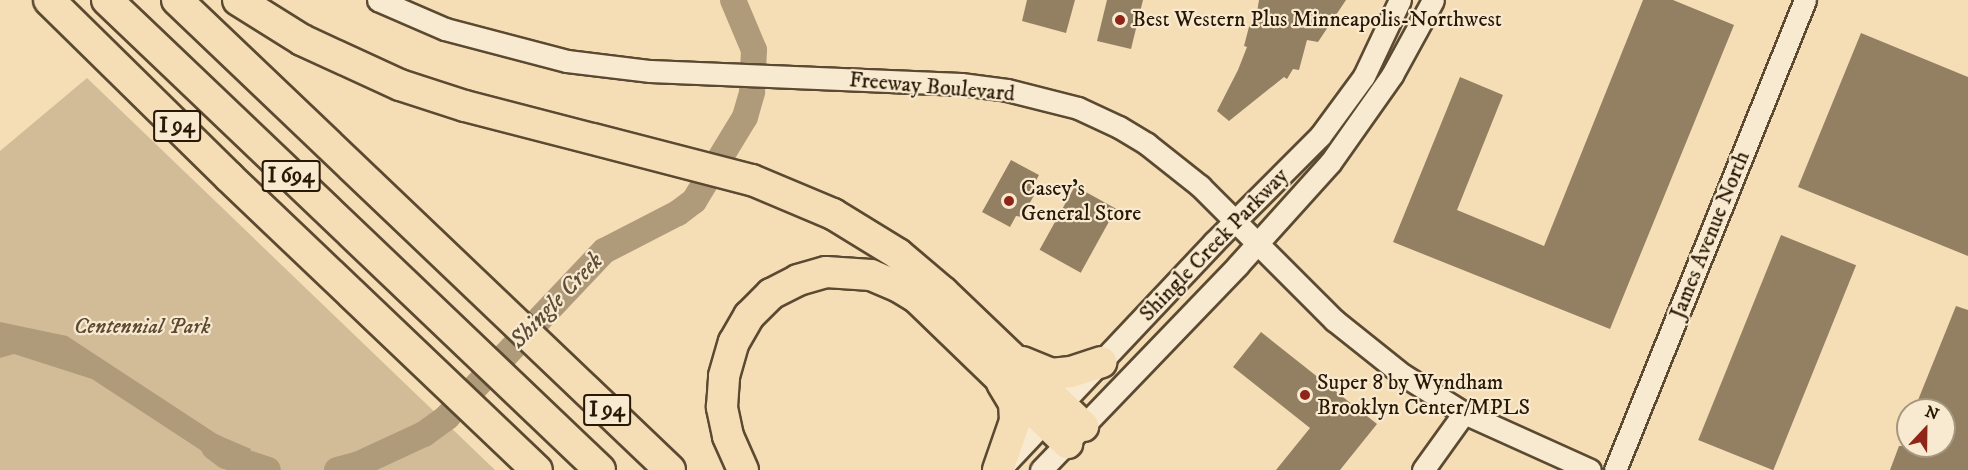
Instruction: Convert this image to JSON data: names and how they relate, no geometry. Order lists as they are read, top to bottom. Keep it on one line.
{"streets":{"highway":["I 94","I 694"],"street":["Freeway Boulevard","James Avenue North","Shingle Creek Parkway"]},"crossings":[["Freeway Boulevard","Shingle Creek Parkway"]],"water":["Shingle Creek"],"parks":["Centennial Park"],"places":["Best Western Plus Minneapolis-Northwest","Casey's General Store","Super 8 by Wyndham Brooklyn Center/MPLS"],"north":"top"}
